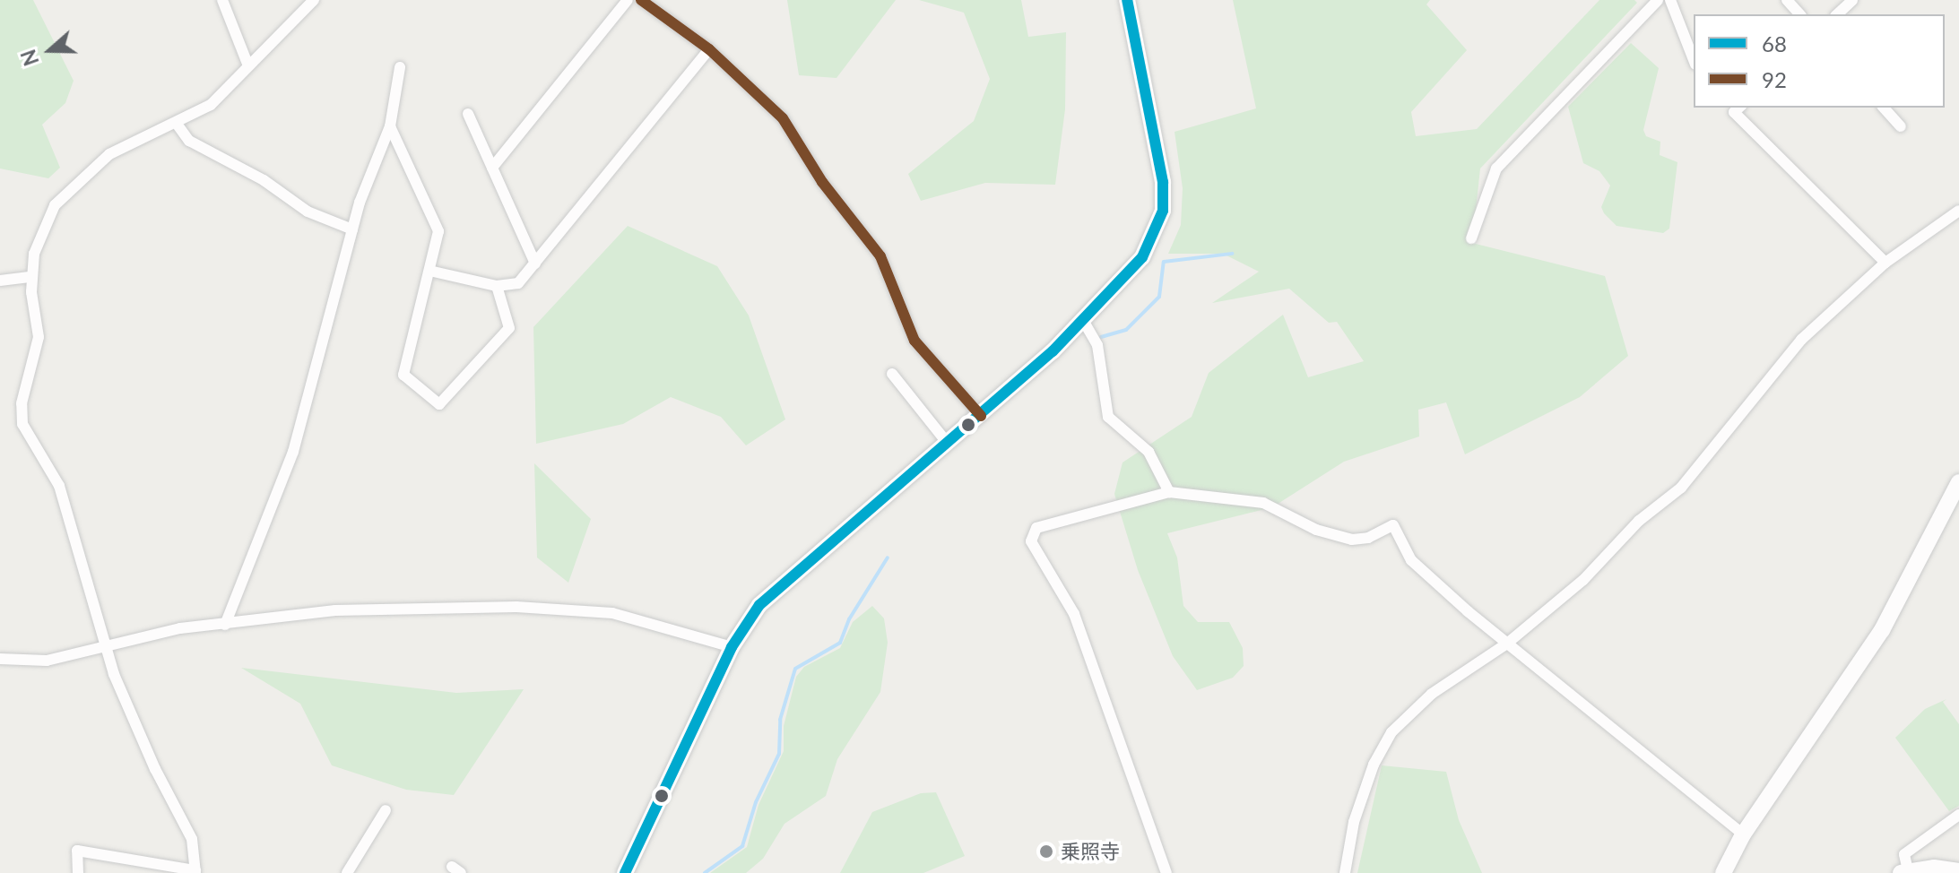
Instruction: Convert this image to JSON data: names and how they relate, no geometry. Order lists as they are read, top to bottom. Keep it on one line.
{"places":["乗照寺"],"lines":["transit line 68","transit line 92"],"legend":["68","92"],"north":"left"}
